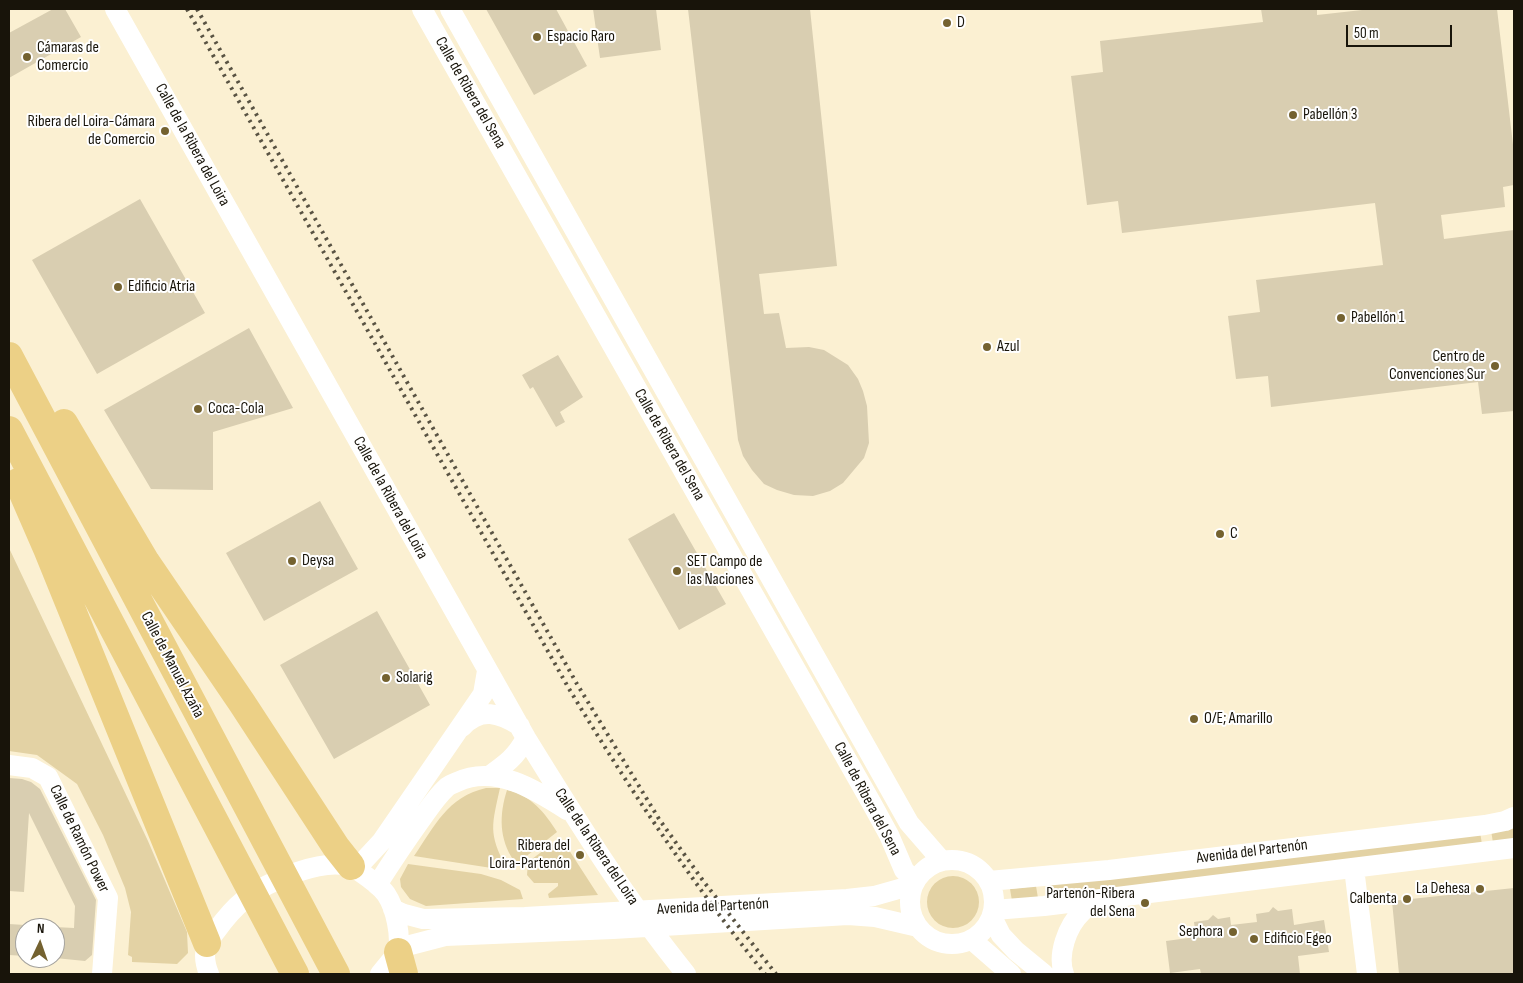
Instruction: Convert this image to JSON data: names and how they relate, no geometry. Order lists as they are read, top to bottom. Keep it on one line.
{"streets":{"highway":["Calle de Manuel Azaña"],"street":["Calle de Ribera del Sena","Calle de la Ribera del Loira","Calle de Ramón Power","Avenida del Partenón"]},"crossings":[["Calle de Ribera del Sena","Avenida del Partenón"]],"places":["D","Espacio Raro","Cámaras de Comercio","Pabellón 3","Ribera del Loira-Cámara de Comercio","Edificio Atria","Pabellón 1","Azul","Centro de Convenciones Sur","Coca-Cola","C","Deysa","SET Campo de las Naciones","Solarig","O/E; Amarillo","Ribera del Loira-Partenón","La Dehesa","Calbenta","Partenón-Ribera del Sena","Sephora","Edificio Egeo"],"scale_bar":"50 m","north":"top"}
